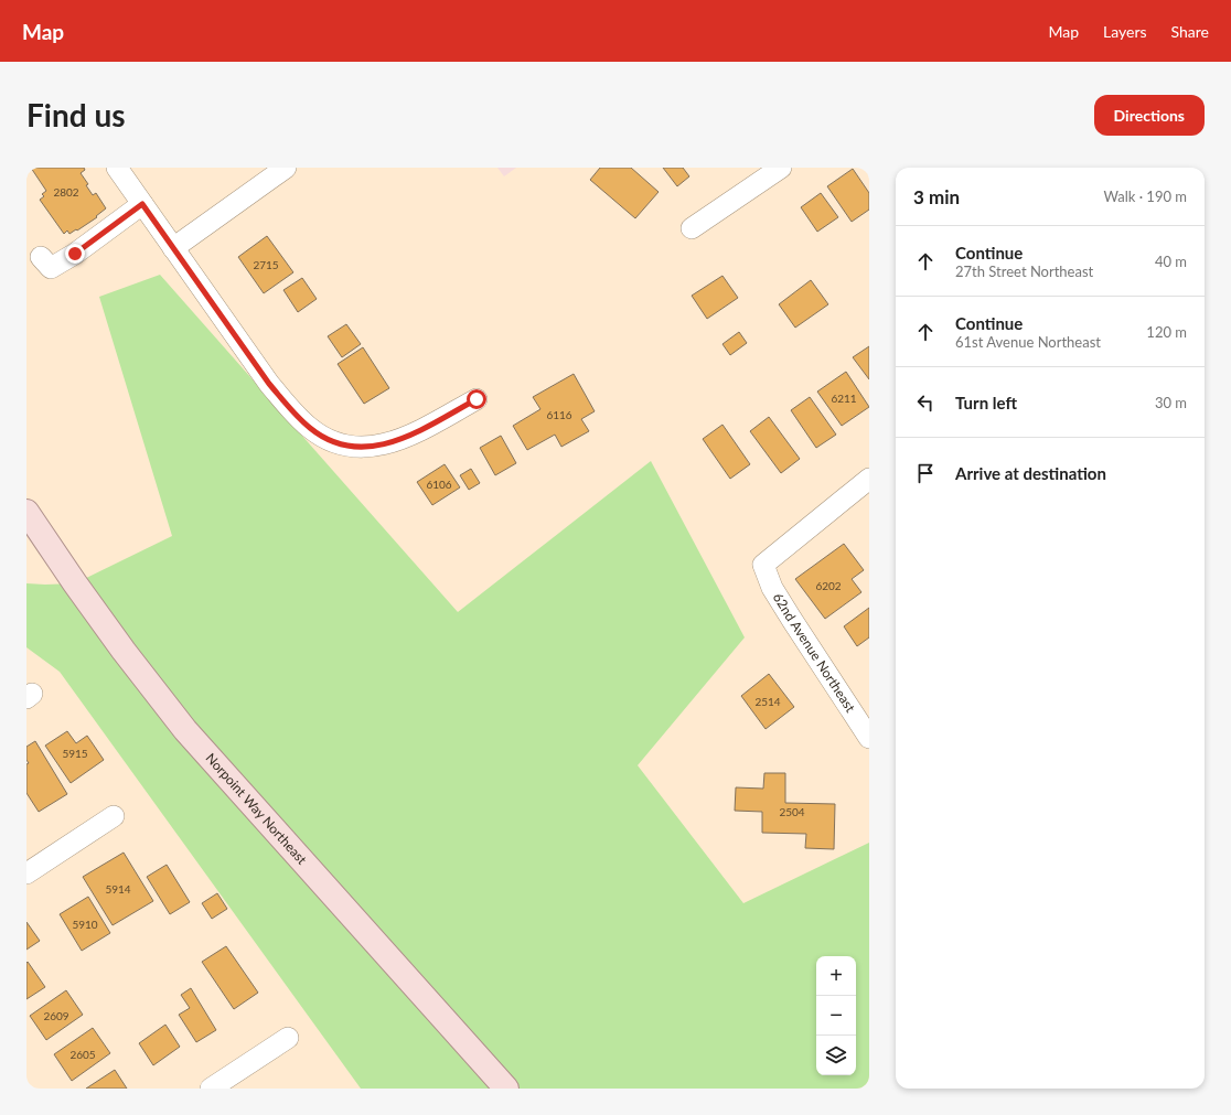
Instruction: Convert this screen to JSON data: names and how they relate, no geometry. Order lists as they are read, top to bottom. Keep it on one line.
{"streets":{"main road":["Norpoint Way Northeast"],"street":["62nd Avenue Northeast"]},"house_numbers":["2802","2715","6211","6116","6106","6202","2514","5915","2504","5914","5910","2609","2605"],"page":{"header":"Map","nav":["Map","Layers","Share"],"buttons":"Directions","title":"Find us","heading":["3 min","Walk · 190 m"],"list":[["Continue","27th Street Northeast","40 m"],["Continue","61st Avenue Northeast","120 m"],["Turn left","30 m"],"Arrive at destination"],"map_buttons":["+","−"]}}
